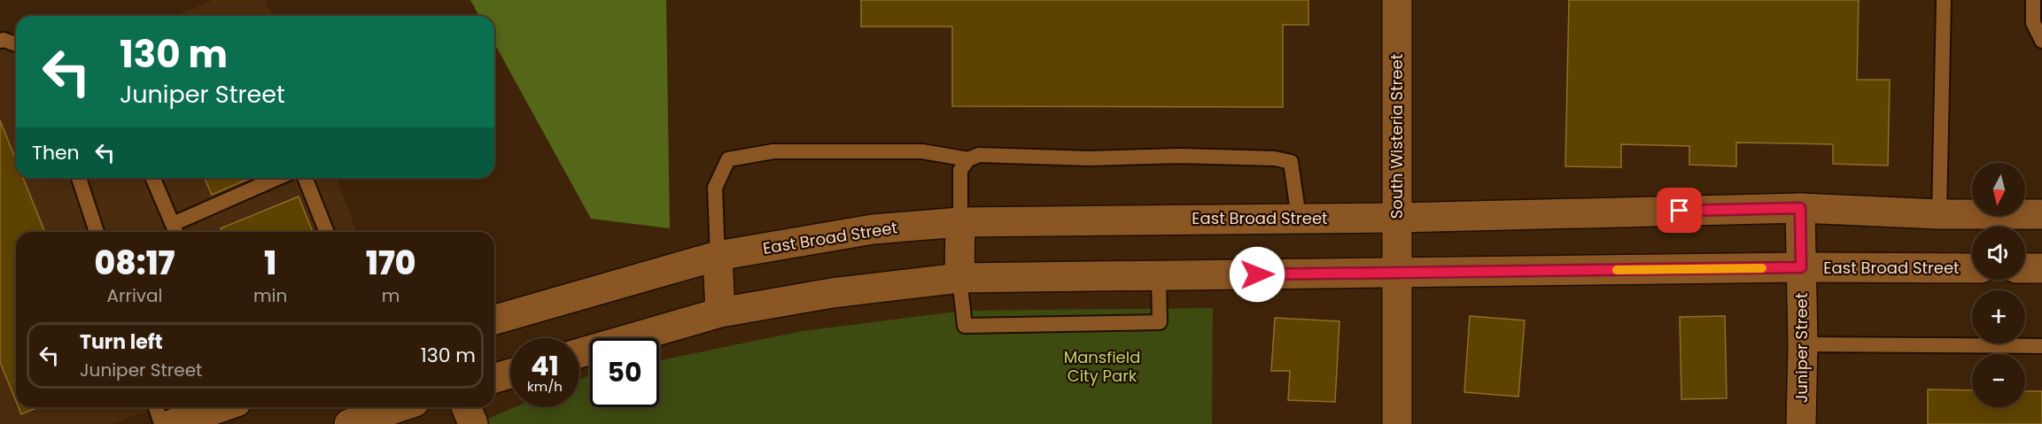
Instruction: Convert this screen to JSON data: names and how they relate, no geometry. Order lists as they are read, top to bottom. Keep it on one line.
{"streets":{"main road":["South Wisteria Street","East Broad Street","Juniper Street"]},"crossings":[["South Wisteria Street","East Broad Street"],["East Broad Street","Juniper Street"]],"parks":["Mansfield City Park"],"north":"bottom","page":{"turn":["130 m","Juniper Street"],"then":"Then","map_buttons":["+","−"],"eta":["08:17","Arrival","1","min","170","m"],"list":[{"name":"Turn left","note":"Juniper Street","value":"130 m"}],"speed":"41 km/h","limit":"50"}}
